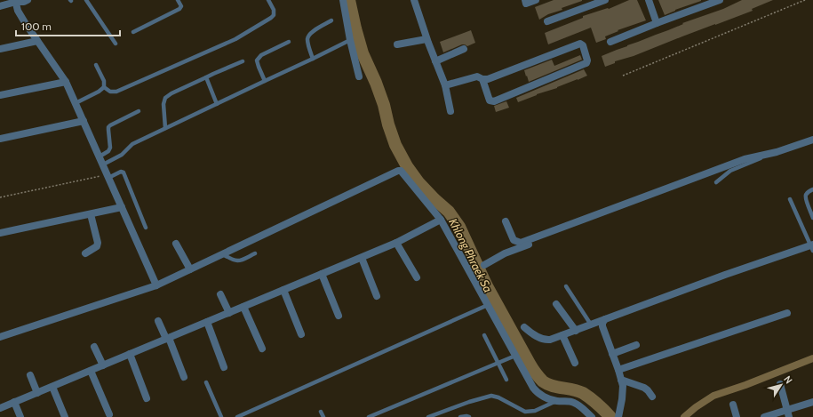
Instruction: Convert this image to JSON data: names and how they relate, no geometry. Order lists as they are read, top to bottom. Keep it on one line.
{"water":["Khlong Phraek Sa"],"scale_bar":"100 m","north":"top right"}
